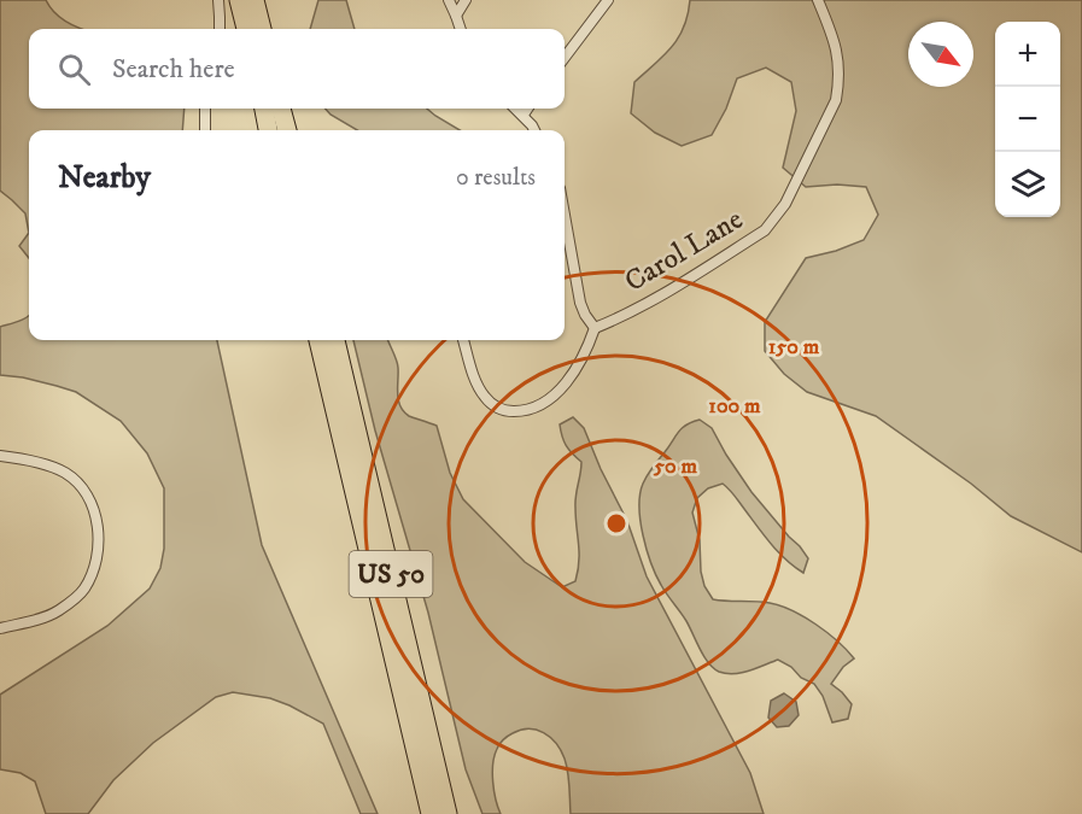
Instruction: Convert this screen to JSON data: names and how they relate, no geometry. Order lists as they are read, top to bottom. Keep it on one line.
{"streets":{"highway":["US 50"],"street":["Carol Lane"]},"north":"bottom right","page":{"map_buttons":["+","−"],"search":"Search here","heading":["Nearby","0 results"]},"rings":["150 m","100 m","50 m"]}
